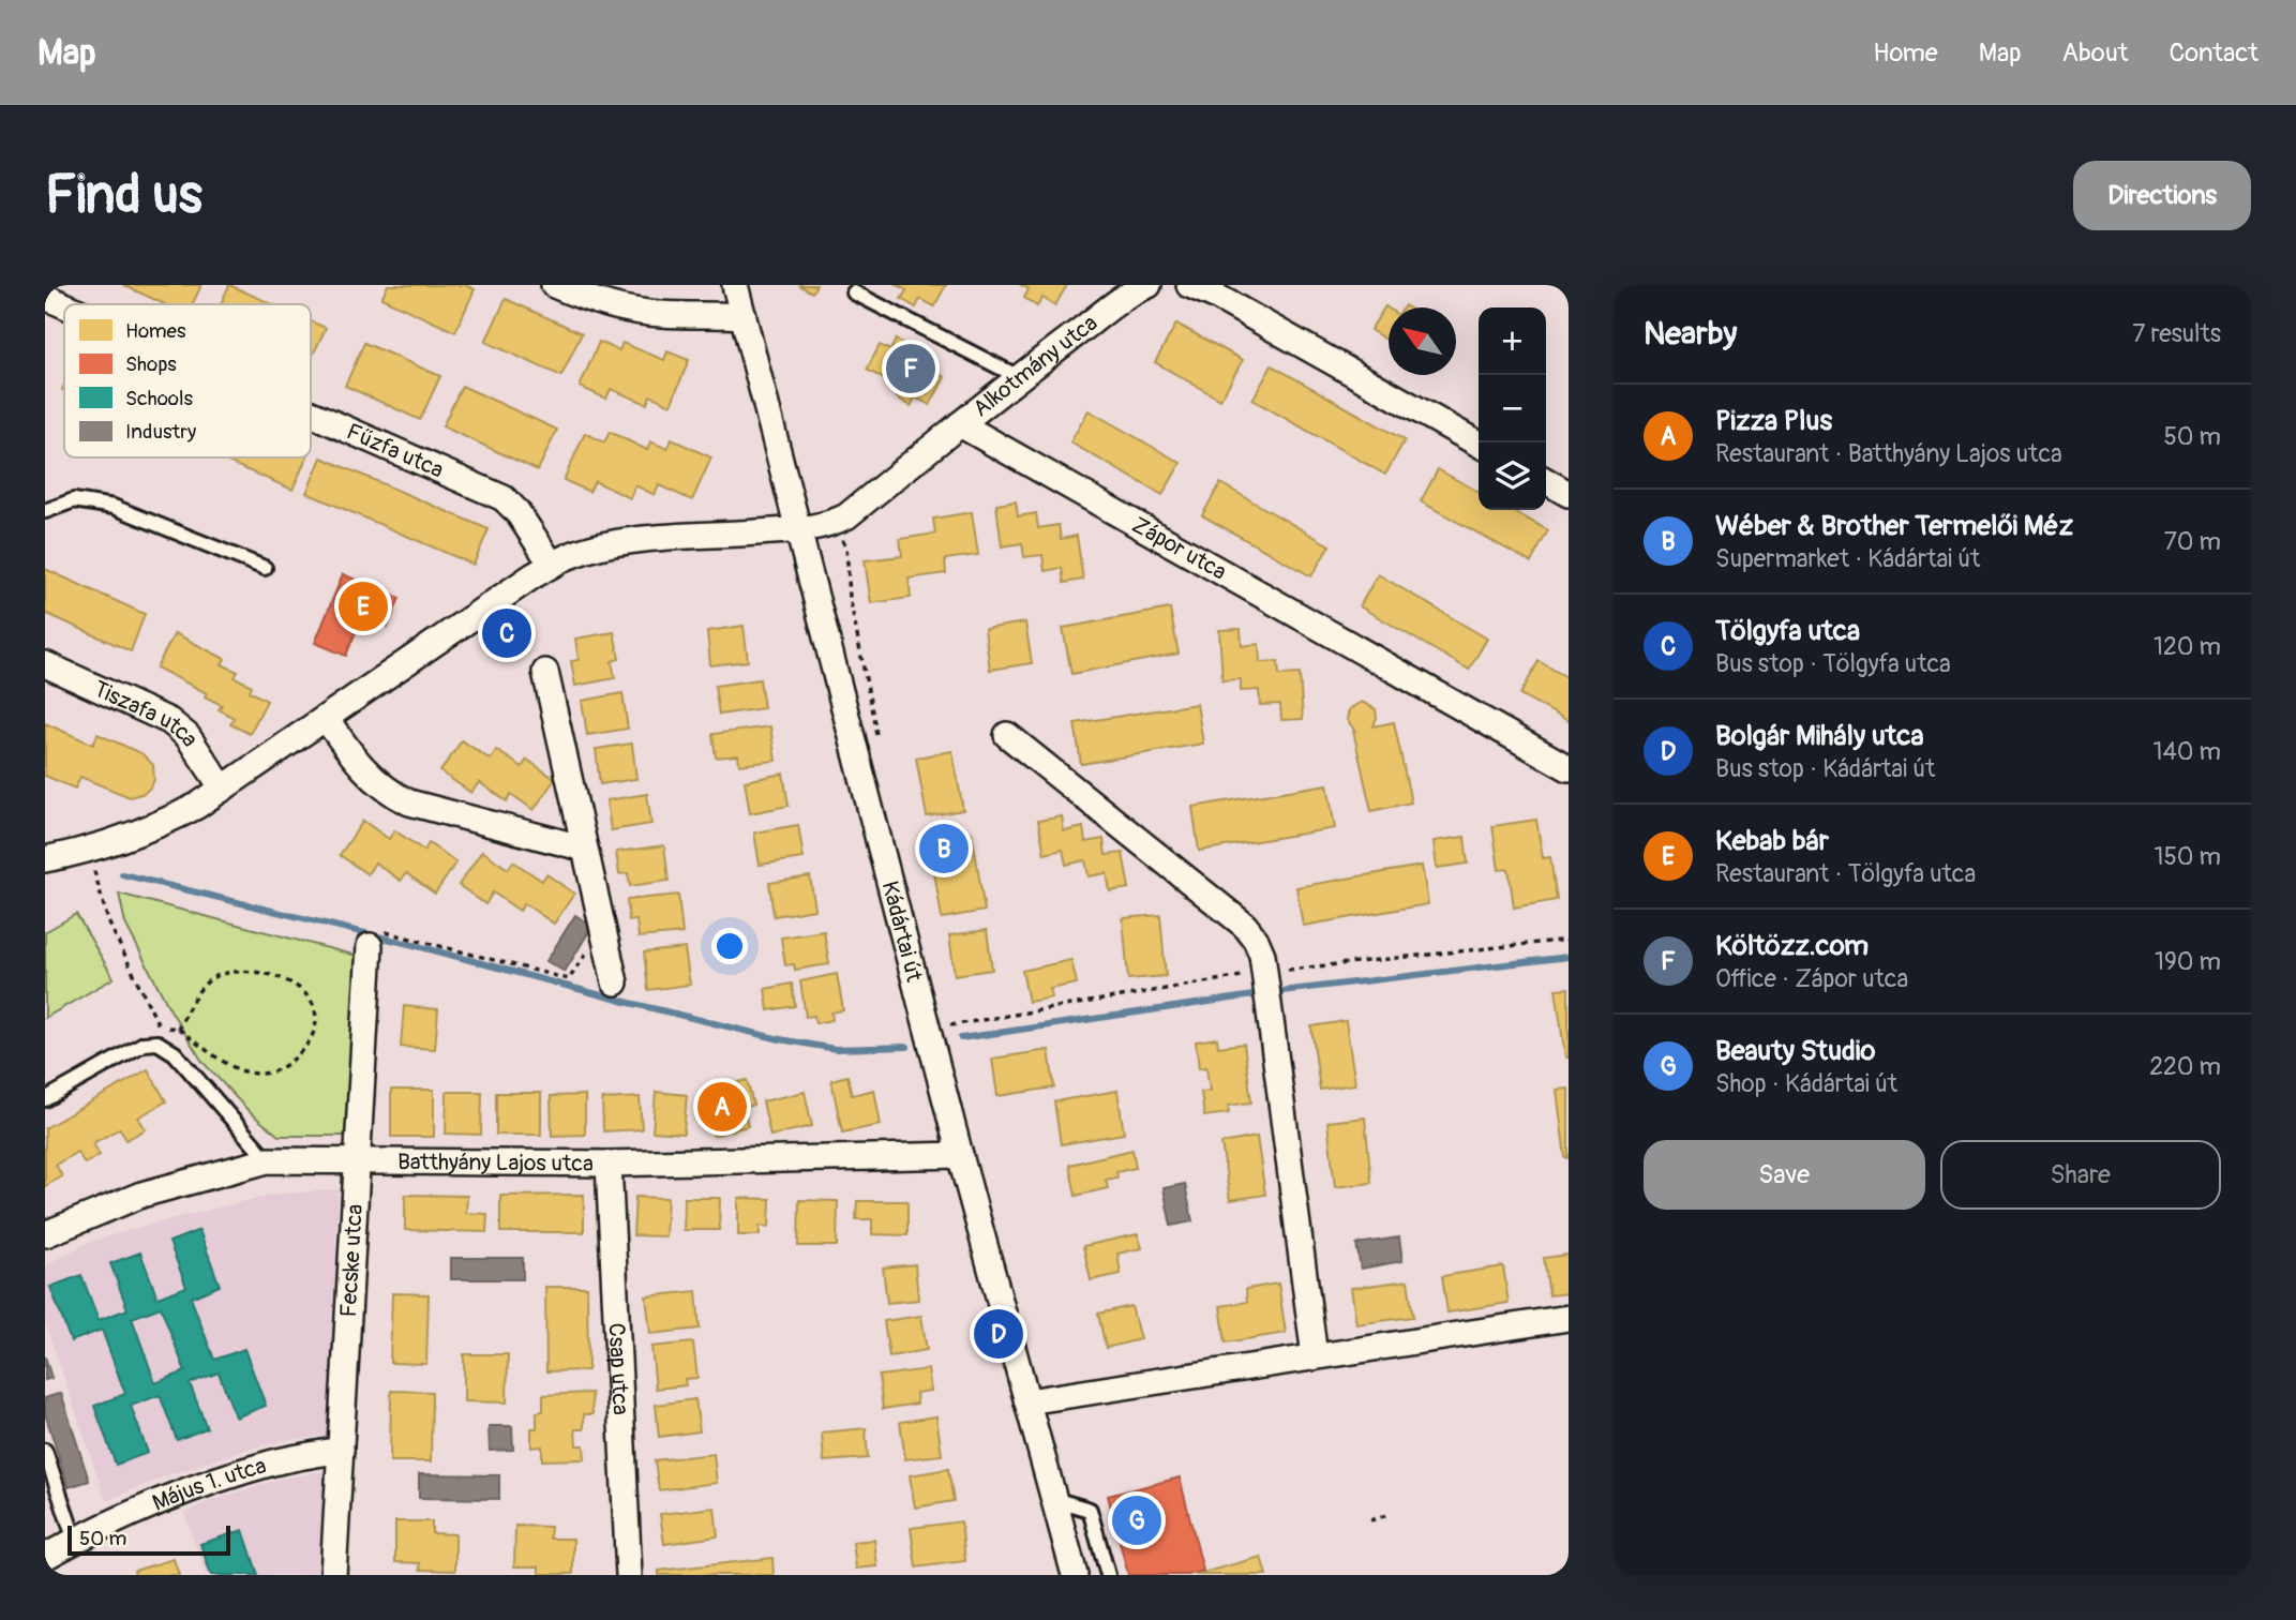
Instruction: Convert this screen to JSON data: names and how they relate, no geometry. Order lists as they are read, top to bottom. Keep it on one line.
{"streets":{"street":["Alkotmány utca","Fűzfa utca","Zápor utca","Tiszafa utca","Kádártai út","Batthyány Lajos utca","Fecske utca","Csap utca","Május 1. utca"]},"crossings":[["Alkotmány utca","Zápor utca"],["Kádártai út","Batthyány Lajos utca"],["Batthyány Lajos utca","Fecske utca"],["Batthyány Lajos utca","Csap utca"],["Fecske utca","Május 1. utca"]],"legend":["Homes","Shops","Schools","Industry"],"scale_bar":"50 m","north":"top left","page":{"header":"Map","nav":["Home","Map","About","Contact"],"buttons":["Directions",["Save","Share"]],"title":"Find us","heading":["Nearby","7 results"],"map_buttons":["+","−"],"pins":["F","E","C","B","A","D","G"],"list":[{"mark":"A","name":"Pizza Plus","note":"Restaurant · Batthyány Lajos utca","value":"50 m"},{"mark":"B","name":"Wéber & Brother Termelői Méz","note":"Supermarket · Kádártai út","value":"70 m"},{"mark":"C","name":"Tölgyfa utca","note":"Bus stop · Tölgyfa utca","value":"120 m"},{"mark":"D","name":"Bolgár Mihály utca","note":"Bus stop · Kádártai út","value":"140 m"},{"mark":"E","name":"Kebab bár","note":"Restaurant · Tölgyfa utca","value":"150 m"},{"mark":"F","name":"Költözz.com","note":"Office · Zápor utca","value":"190 m"},{"mark":"G","name":"Beauty Studio","note":"Shop · Kádártai út","value":"220 m"}],"scale":"50 m"}}
